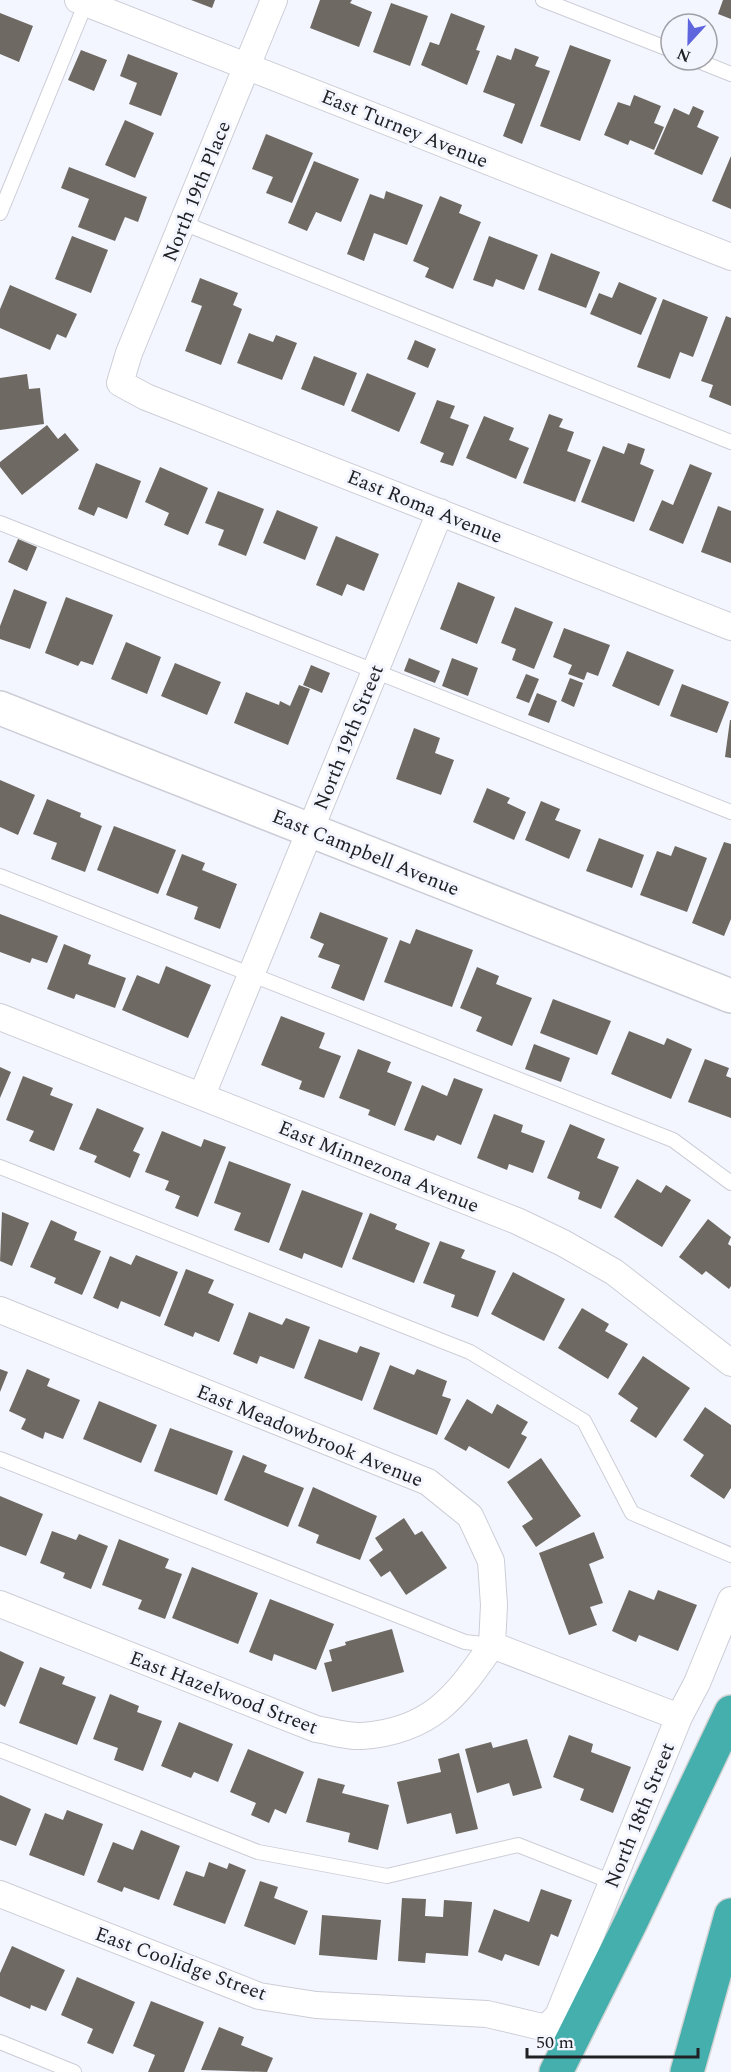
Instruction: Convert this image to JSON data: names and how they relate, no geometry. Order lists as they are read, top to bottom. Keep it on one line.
{"streets":{"street":["East Turney Avenue","North 19th Place","East Roma Avenue","North 19th Street","East Campbell Avenue","East Minnezona Avenue","East Meadowbrook Avenue","East Hazelwood Street","North 18th Street","East Coolidge Street"]},"crossings":[["East Turney Avenue","North 19th Place"],["North 19th Place","East Roma Avenue"],["East Roma Avenue","North 19th Street"],["North 19th Street","East Campbell Avenue"],["North 19th Street","East Minnezona Avenue"],["East Meadowbrook Avenue","East Hazelwood Street"],["North 18th Street","East Coolidge Street"]],"scale_bar":"50 m","north":"bottom"}
